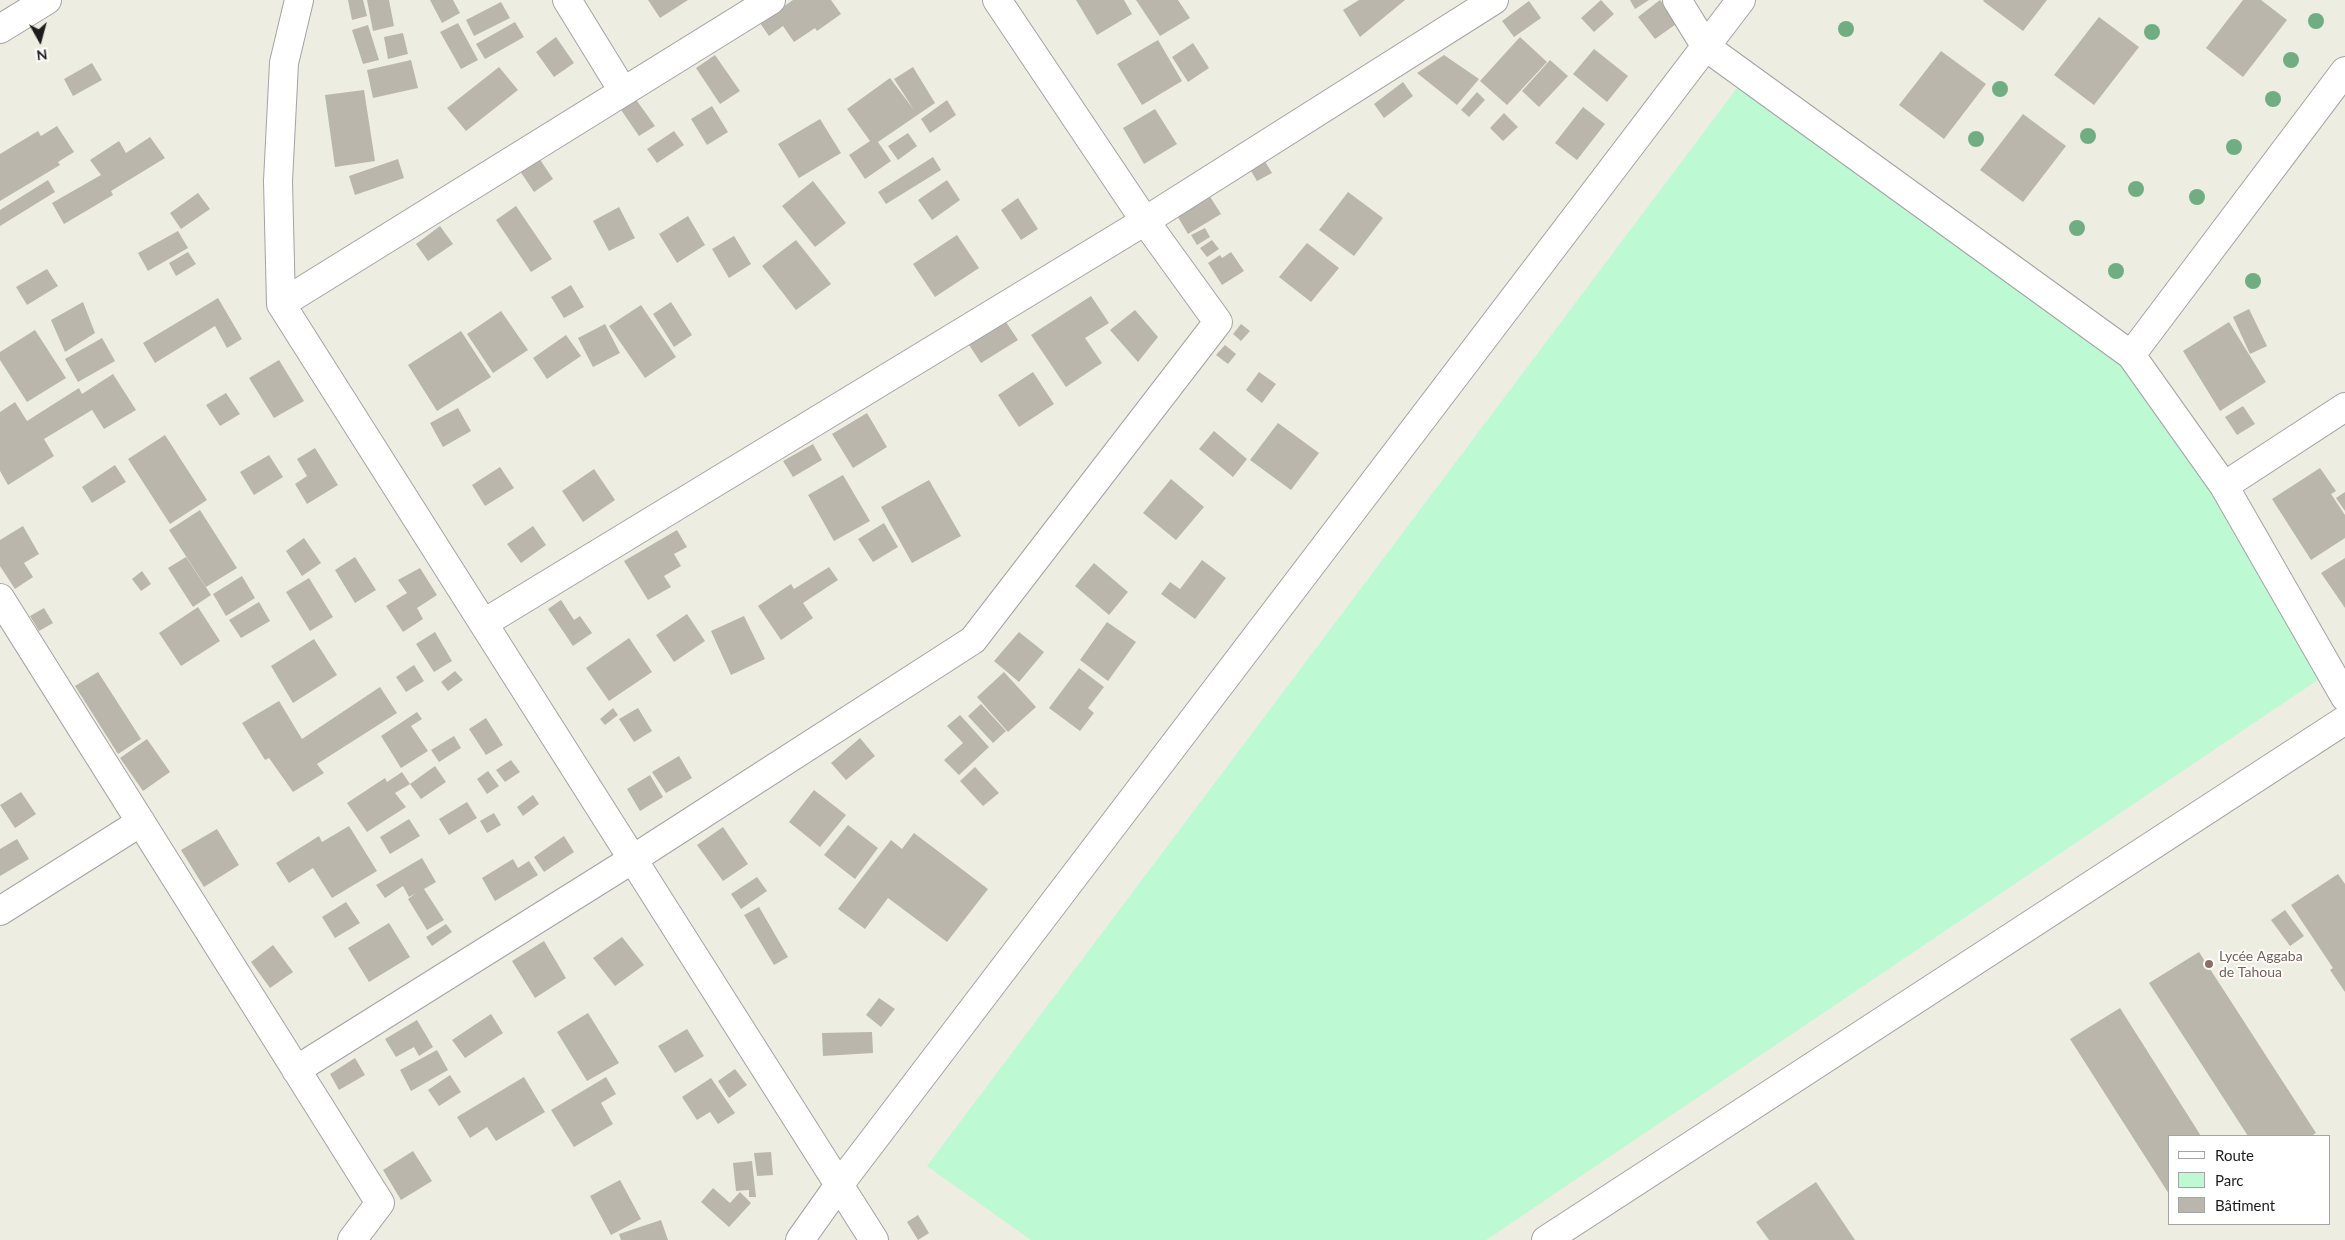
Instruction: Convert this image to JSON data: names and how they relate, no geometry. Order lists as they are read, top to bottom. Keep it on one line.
{"places":["Lycée Aggaba de Tahoua"],"legend":["Route","Parc","Bâtiment"],"north":"bottom"}
